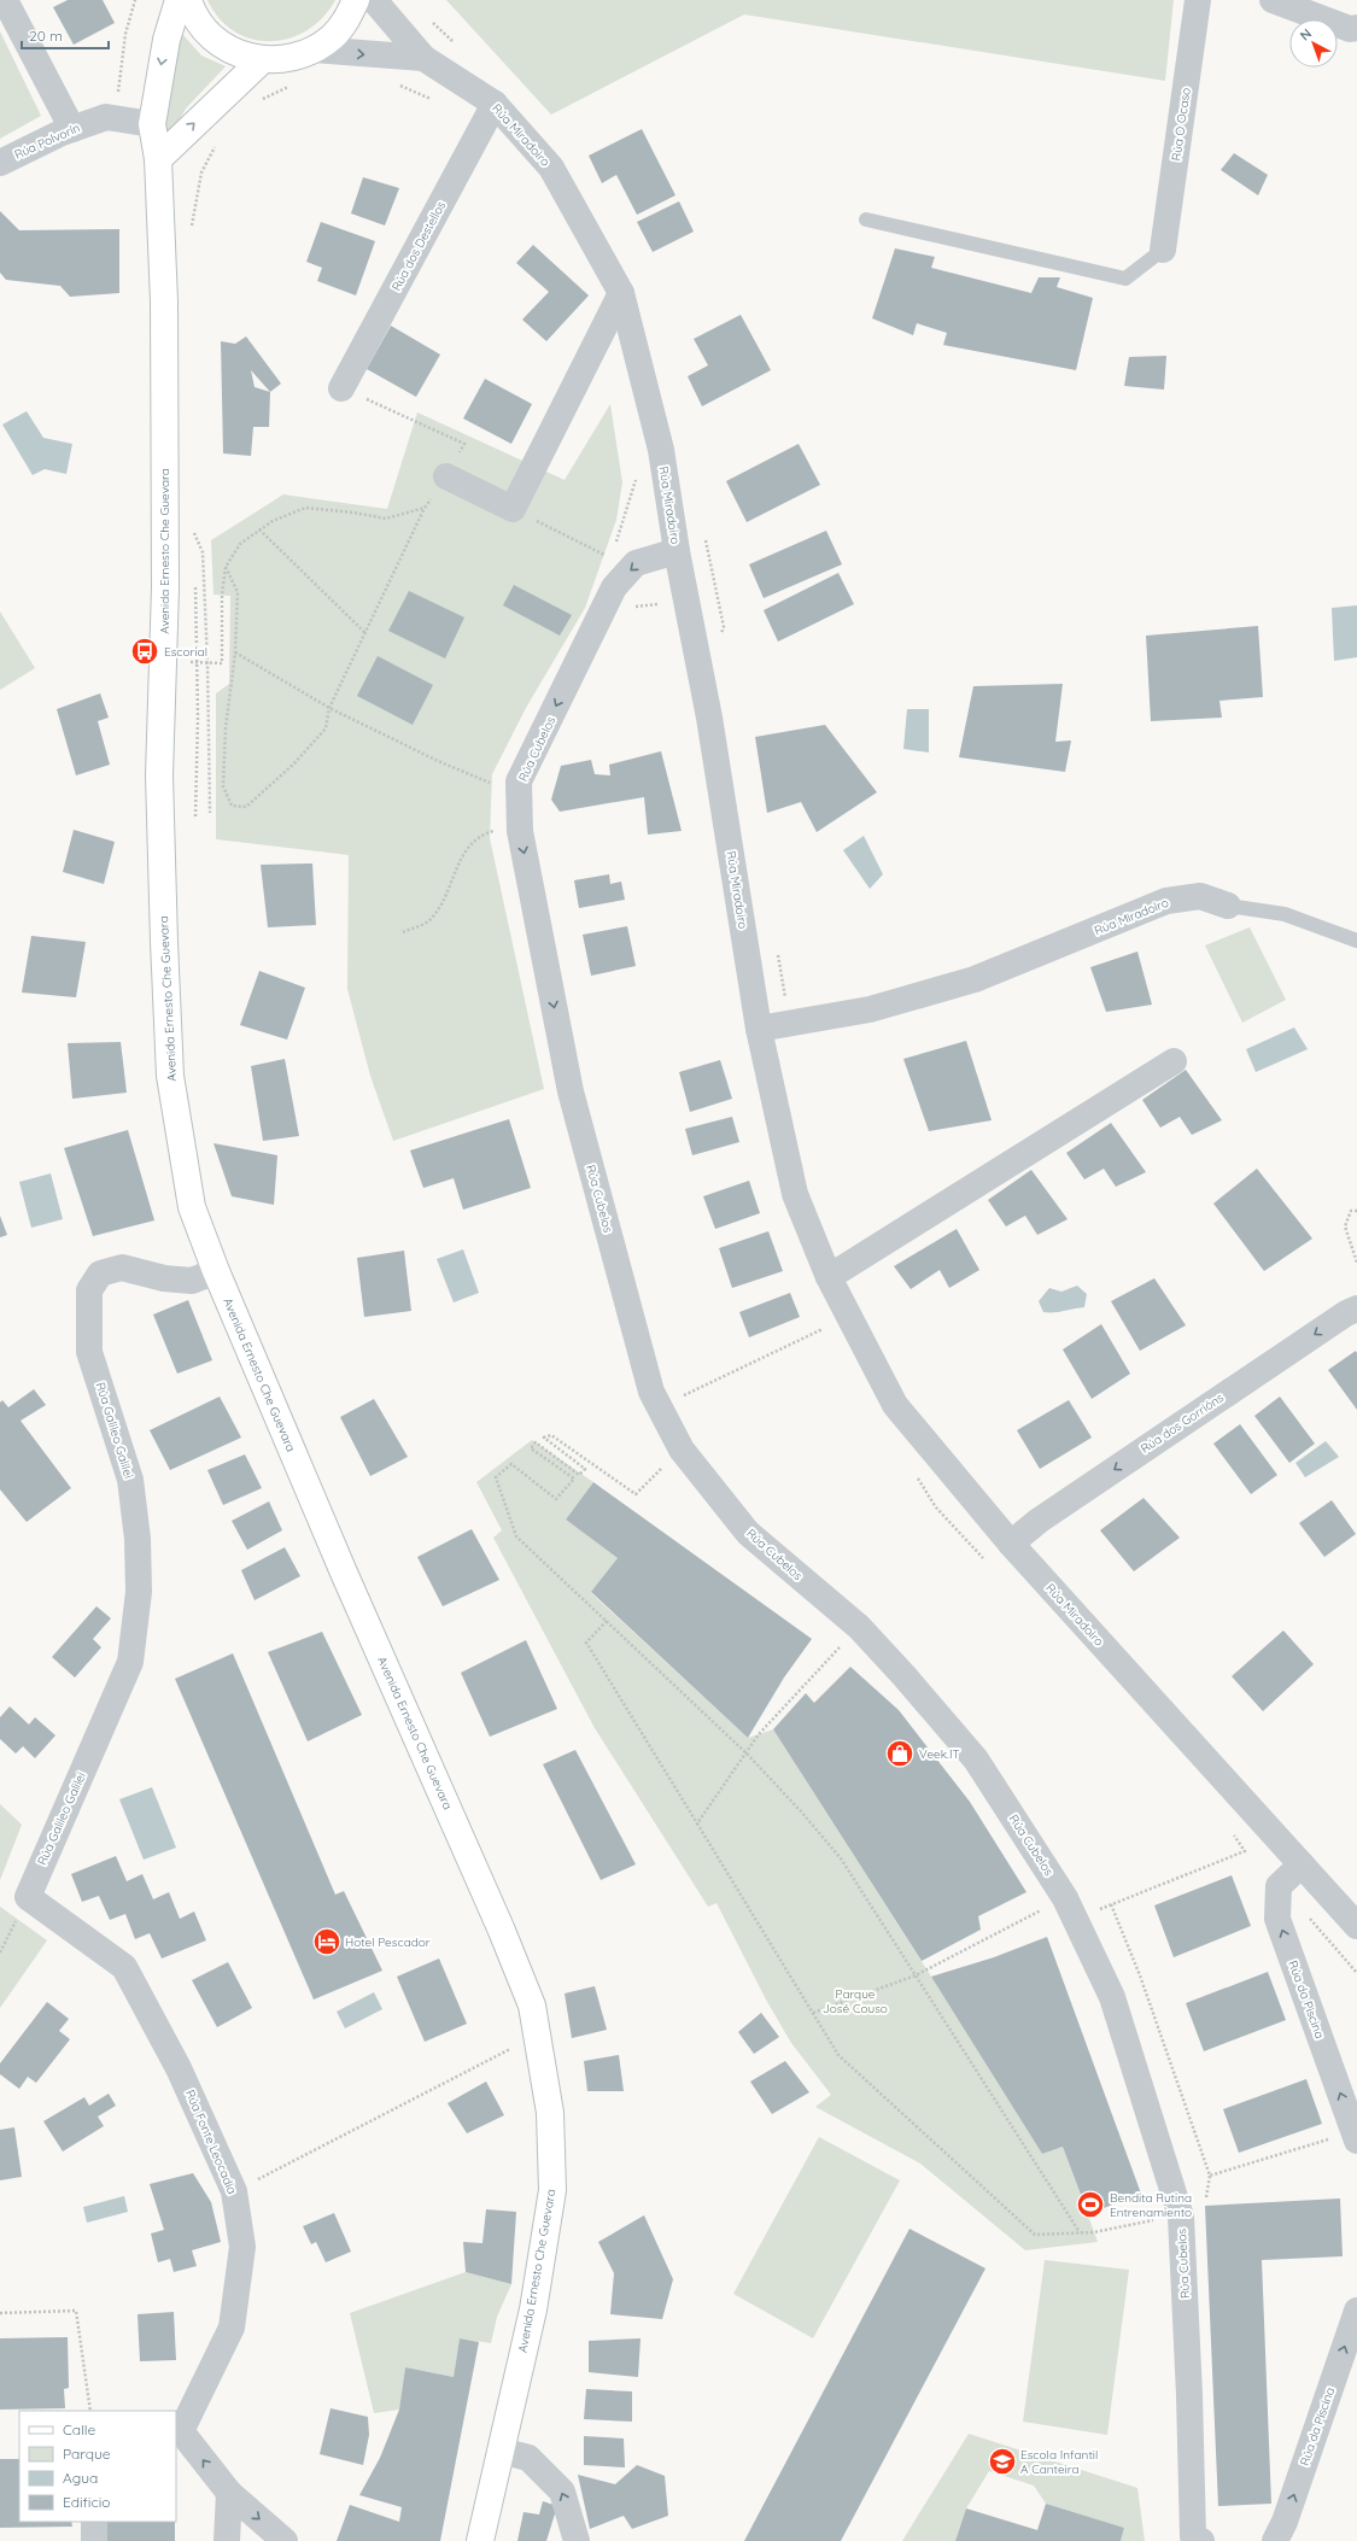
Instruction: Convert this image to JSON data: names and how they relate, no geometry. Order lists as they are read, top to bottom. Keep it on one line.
{"streets":{"main road":["Avenida Ernesto Che Guevara"],"street":["Rúa O Ocaso","Rúa Miradoiro","Rúa Polvorín","Rúa dos Destellos","Rúa Cubelos","Rúa dos Gorrións","Rúa Galileo Galilei","Rúa da Piscina","Rúa Fonte Leocadia"]},"crossings":[["Rúa Miradoiro","Rúa dos Destellos"],["Rúa Miradoiro","Rúa Cubelos"],["Rúa Miradoiro","Rúa dos Gorrións"],["Rúa Miradoiro","Rúa da Piscina"],["Rúa Polvorín","Avenida Ernesto Che Guevara"],["Avenida Ernesto Che Guevara","Rúa Galileo Galilei"],["Rúa Galileo Galilei","Rúa Fonte Leocadia"]],"one_way":["Rúa Cubelos","Rúa dos Gorrións","Rúa da Piscina"],"parks":["Parque José Couso"],"places":{"bus stop":["Escorial"],"shop":["Veek.IT"],"hotel":["Hotel Pescador"],"sports":["Bendita Rutina Entrenamiento"],"school or university":["Escola Infantil A Canteira"]},"legend":["Calle","Parque","Agua","Edificio"],"scale_bar":"20 m","north":"top left"}
